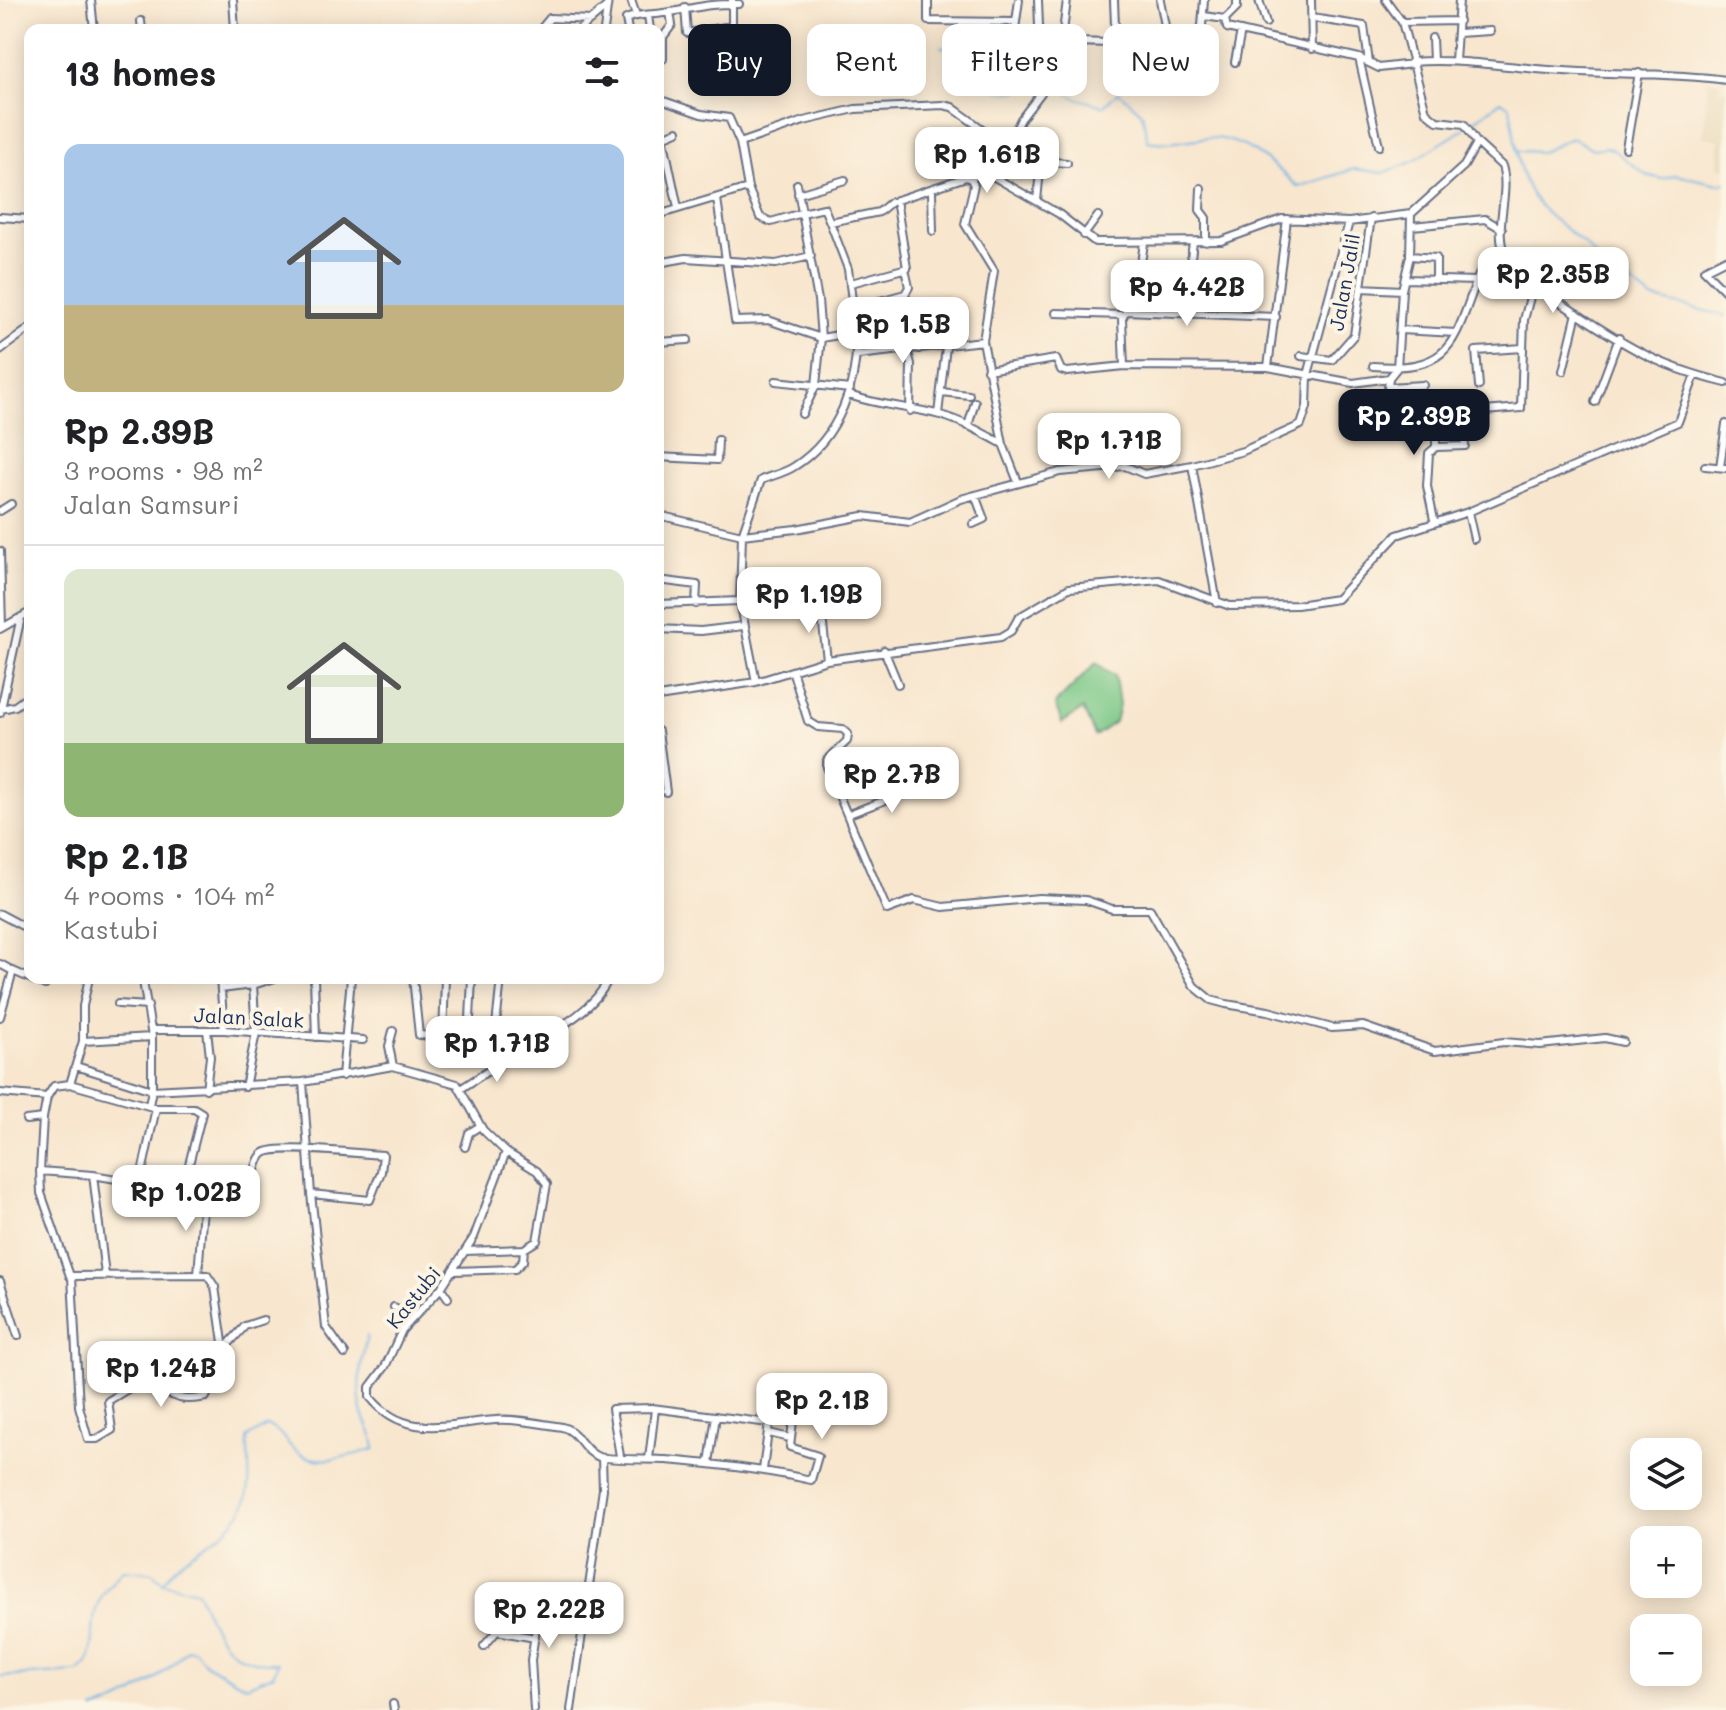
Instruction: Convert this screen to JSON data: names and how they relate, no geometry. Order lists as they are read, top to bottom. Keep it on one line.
{"streets":{"street":["Jalan Jalil","Jalan Salak","Kastubi"]},"page":{"chip":["Buy","Rent","Filters","New"],"heading":"13 homes","list":[{"name":"Rp 2.39B","note":"3 rooms · 98 m² · Jalan Samsuri"},{"name":"Rp 2.1B","note":"4 rooms · 104 m² · Kastubi"}],"price":["Rp 1.61B","Rp 2.35B","Rp 4.42B","Rp 1.5B","Rp 2.39B","Rp 1.71B","Rp 1.19B","Rp 2.7B","Rp 1.71B","Rp 1.02B","Rp 1.24B","Rp 2.1B","Rp 2.22B"],"map_buttons":["+","−"]}}
